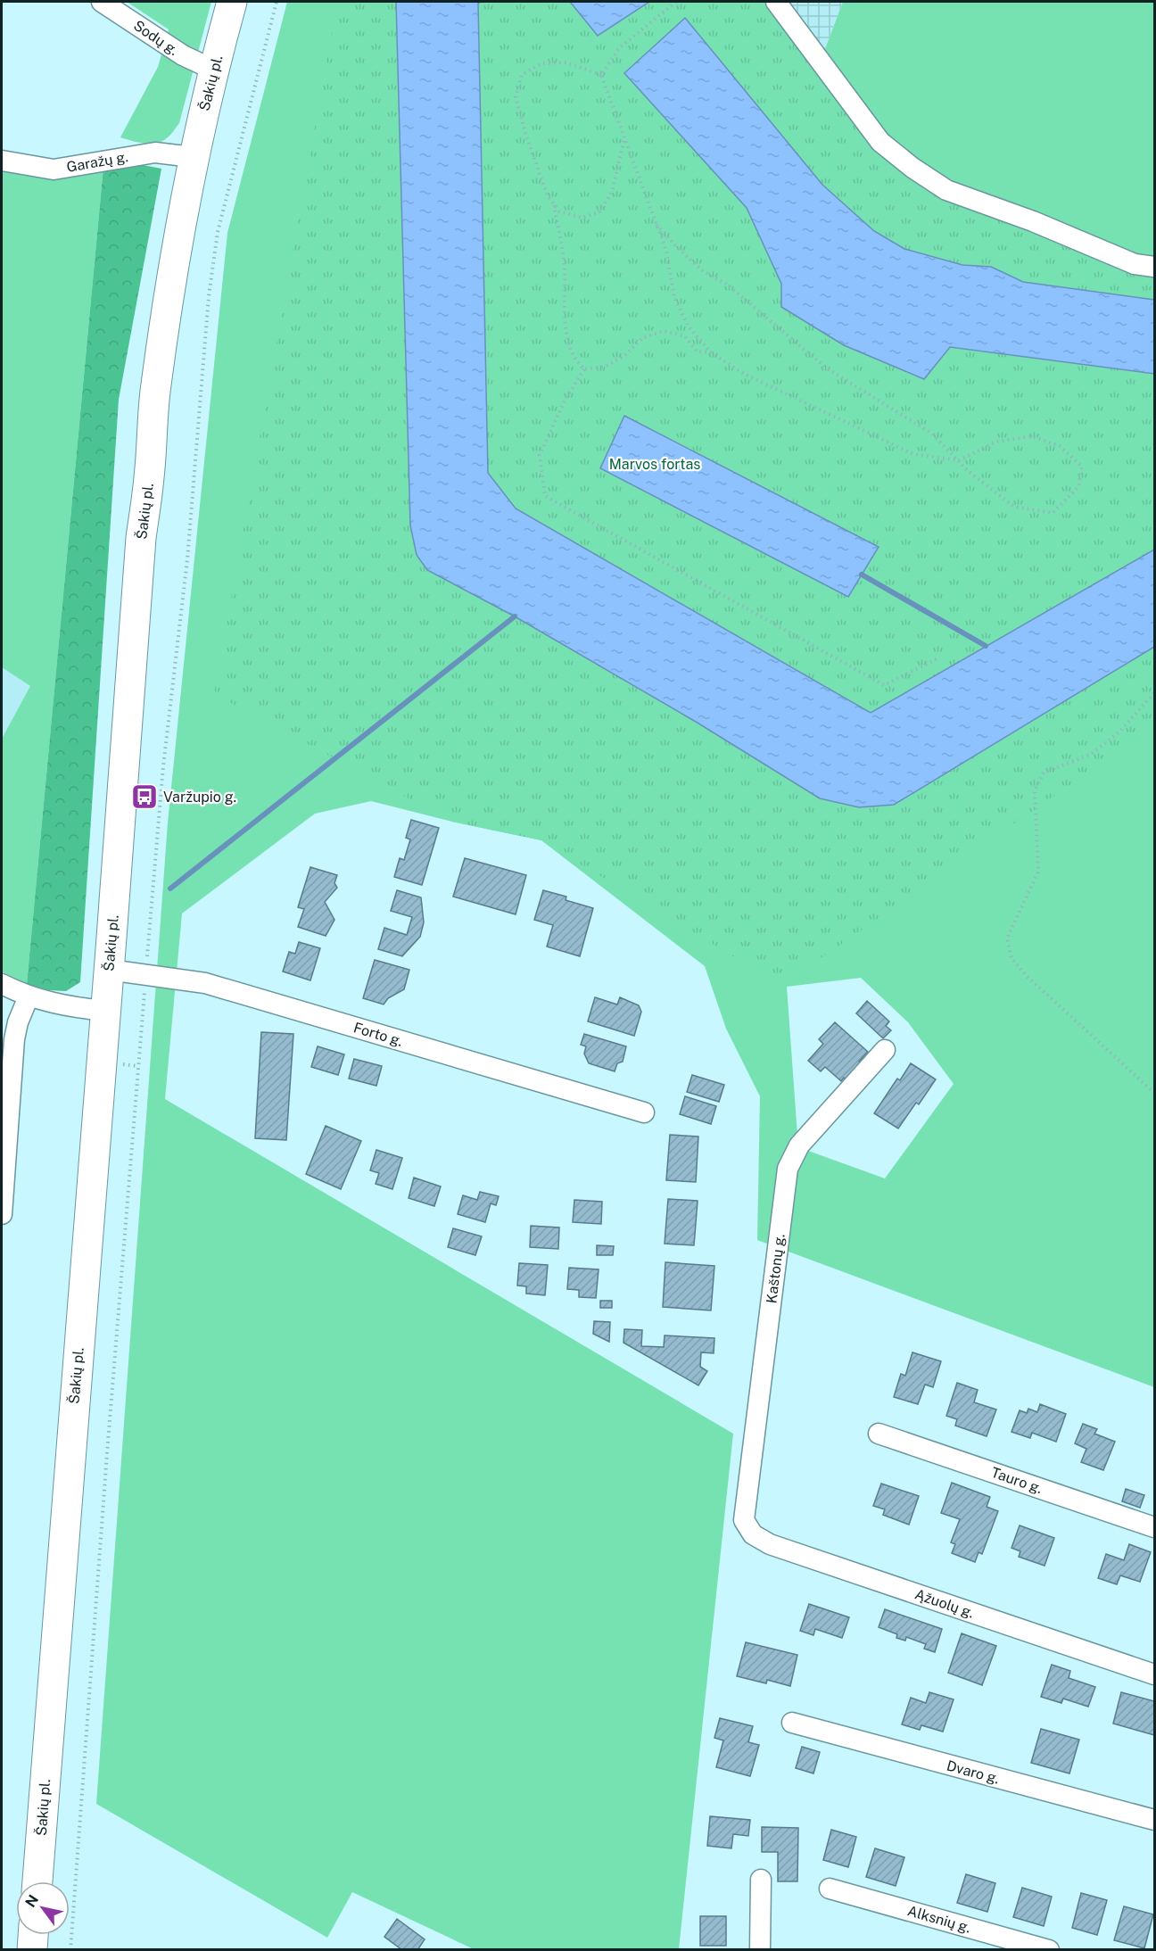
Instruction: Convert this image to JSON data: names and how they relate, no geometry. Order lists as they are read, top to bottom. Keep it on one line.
{"streets":{"main road":["Šakių pl."],"street":["Sodų g.","Garažų g.","Forto g.","Kaštonų g.","Tauro g.","Ąžuolų g.","Dvaro g.","Alksnių g."]},"crossings":[["Sodų g.","Šakių pl."],["Šakių pl.","Garažų g."],["Šakių pl.","Forto g."],["Kaštonų g.","Ąžuolų g."]],"parks":["Marvos fortas"],"places":{"bus stop":["Varžupio g."]},"north":"top left"}
